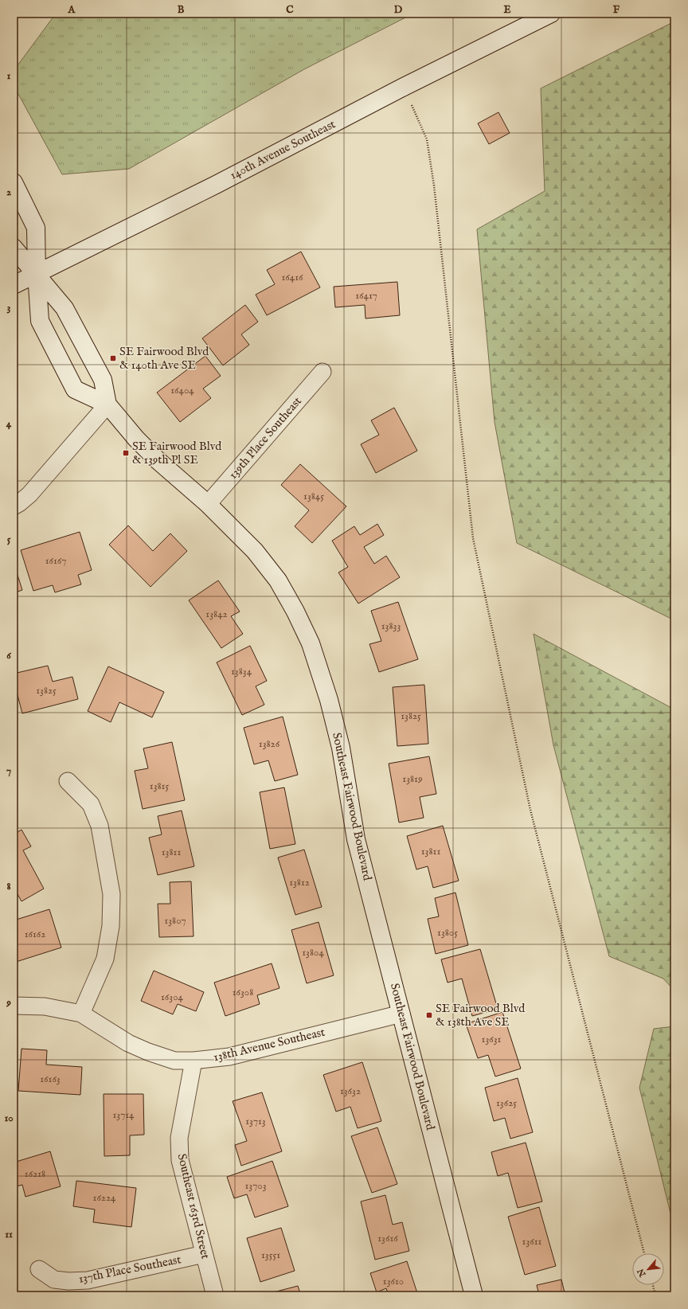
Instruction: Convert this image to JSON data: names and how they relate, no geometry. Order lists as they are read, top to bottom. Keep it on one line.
{"streets":{"street":["140th Avenue Southeast","139th Place Southeast","Southeast Fairwood Boulevard","138th Avenue Southeast","Southeast 163rd Street","137th Place Southeast"]},"crossings":[["140th Avenue Southeast","Southeast Fairwood Boulevard"],["139th Place Southeast","Southeast Fairwood Boulevard"],["Southeast Fairwood Boulevard","138th Avenue Southeast"],["138th Avenue Southeast","Southeast 163rd Street"],["Southeast 163rd Street","137th Place Southeast"]],"places":{"transit":["SE Fairwood Blvd & 140th Ave SE","SE Fairwood Blvd & 139th Pl SE","SE Fairwood Blvd & 138th Ave SE"]},"house_numbers":["16416","16417","16404","13845","16167","13842","13833","13834","13825","13825","13826","13819","13815","13811","13811","13812","13807","13805","16162","13804","16308","16304","13631","16163","13632","13625","13714","13713","16218","13703","16224","13616","13611","13551","13610"],"north":"bottom left","grid":{"columns":["A","B","C","D","E","F"],"rows":["1","2","3","4","5","6","7","8","9","10","11"]}}
